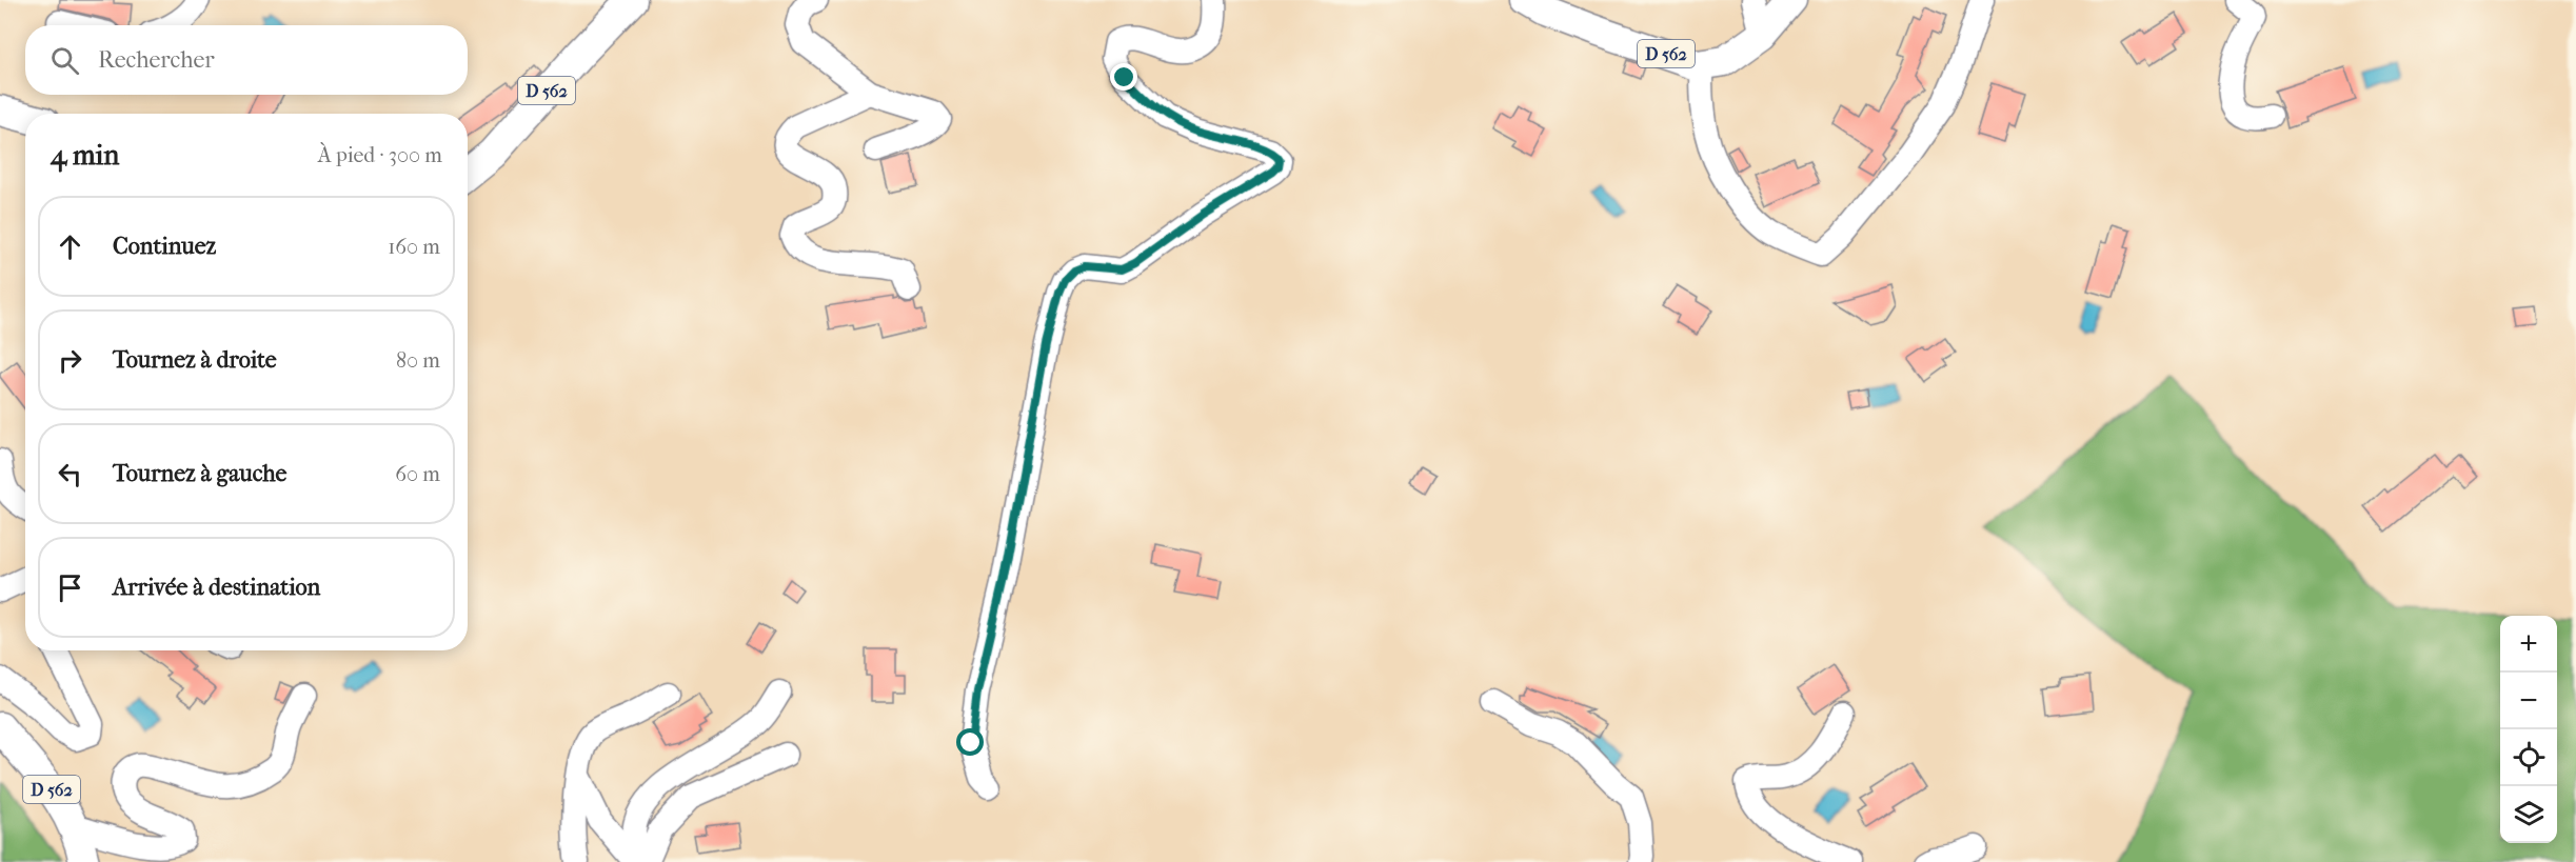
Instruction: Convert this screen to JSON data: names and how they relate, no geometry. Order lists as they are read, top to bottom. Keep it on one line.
{"streets":{"main road":["D 562"]},"page":{"search":"Rechercher","heading":["4 min","À pied · 300 m"],"list":[["Continuez","160 m"],["Tournez à droite","80 m"],["Tournez à gauche","60 m"],"Arrivée à destination"],"map_buttons":["+","−"]}}
